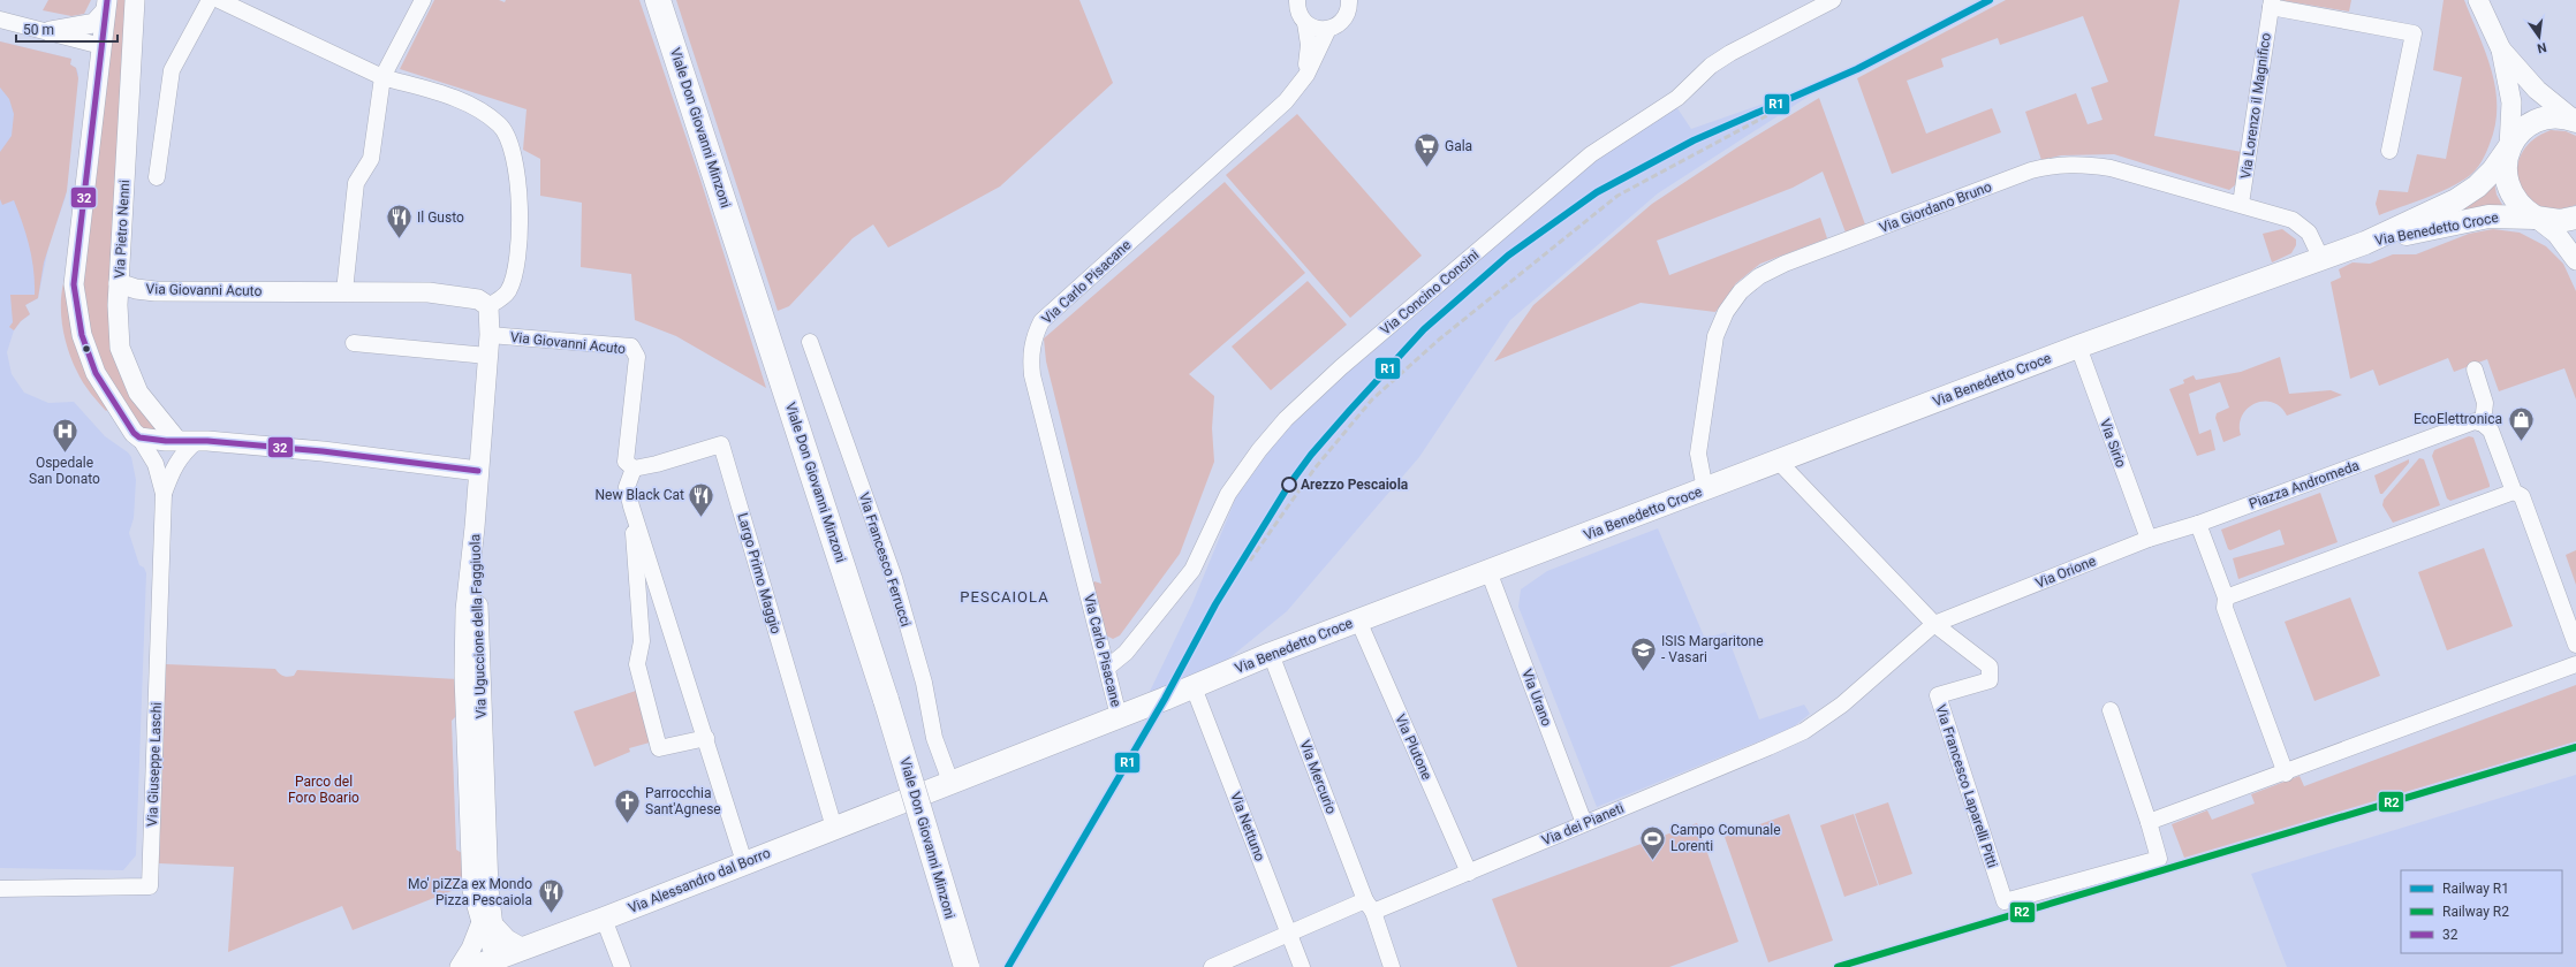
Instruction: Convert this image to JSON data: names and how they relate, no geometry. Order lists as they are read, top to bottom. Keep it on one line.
{"streets":{"main road":["Viale Don Giovanni Minzoni","Via Benedetto Croce","Via Alessandro dal Borro"],"street":["Via Lorenzo il Magnifico","Via Giordano Bruno","Via Pietro Nenni","Via Carlo Pisacane","Via Giovanni Acuto","Via Concino Concini","Via Sirio","Piazza Andromeda","Via Francesco Ferrucci","Via Orione","Largo Primo Maggio","Via Uguccione della Faggiuola","Via Urano","Via Plutone","Via Giuseppe Laschi","Via Mercurio","Via Francesco Laparelli Pitti","Via dei Pianeti","Via Nettuno"]},"crossings":[["Via Lorenzo il Magnifico","Via Giordano Bruno"],["Via Giordano Bruno","Via Benedetto Croce"],["Via Pietro Nenni","Via Giovanni Acuto"],["Via Benedetto Croce","Via Carlo Pisacane"],["Via Benedetto Croce","Via Sirio"],["Via Benedetto Croce","Via Francesco Ferrucci"],["Via Benedetto Croce","Via Urano"],["Via Benedetto Croce","Via Plutone"],["Via Benedetto Croce","Via Mercurio"],["Via Benedetto Croce","Via Francesco Laparelli Pitti"],["Via Benedetto Croce","Via Nettuno"],["Via Benedetto Croce","Via Alessandro dal Borro"],["Via Carlo Pisacane","Via Concino Concini"],["Via Giovanni Acuto","Largo Primo Maggio"],["Via Giovanni Acuto","Via Uguccione della Faggiuola"],["Via Sirio","Via Orione"],["Piazza Andromeda","Via Orione"],["Via Orione","Via Francesco Laparelli Pitti"],["Via Orione","Via dei Pianeti"],["Largo Primo Maggio","Via Alessandro dal Borro"],["Via Uguccione della Faggiuola","Via Alessandro dal Borro"],["Via Urano","Via dei Pianeti"],["Via Plutone","Via dei Pianeti"],["Via Mercurio","Via dei Pianeti"],["Via Francesco Laparelli Pitti","Via dei Pianeti"],["Via dei Pianeti","Via Nettuno"]],"districts":["PESCAIOLA"],"parks":["Parco del Foro Boario"],"places":{"supermarket":["Gala"],"restaurant":["Il Gusto","New Black Cat","Mo' piZZa ex Mondo Pizza Pescaiola"],"shop":["EcoElettronica"],"hospital":["Ospedale San Donato"],"other":["Arezzo Pescaiola"],"school or university":["ISIS Margaritone - Vasari"],"church":["Parrocchia Sant'Agnese"],"sports":["Campo Comunale Lorenti"]},"lines":["rail line R1","transit line 32","rail line R2"],"legend":["Railway R1","Railway R2","32"],"scale_bar":"50 m","north":"bottom"}
